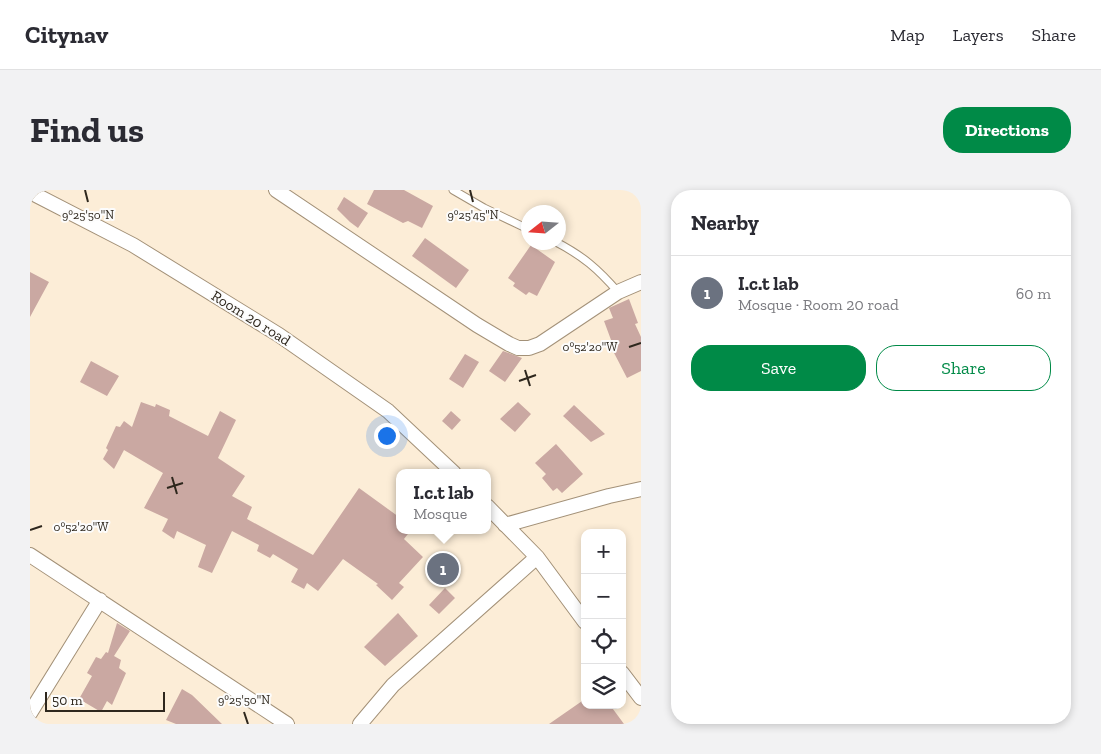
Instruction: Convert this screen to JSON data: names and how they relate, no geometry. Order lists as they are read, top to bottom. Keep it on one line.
{"streets":{"street":["Room 20 road"]},"scale_bar":"50 m","north":"left","page":{"header":"Citynav","nav":["Map","Layers","Share"],"buttons":["Directions",["Save","Share"]],"title":"Find us","heading":"Nearby","list":[{"mark":"1","name":"I.c.t lab","note":"Mosque · Room 20 road","value":"60 m"}],"popup":["I.c.t lab","Mosque"],"map_buttons":["+","−"],"pins":"1","scale":"50 m"},"coordinates":["9°25'50\"N","9°25'45\"N","0°52'20\"W"]}
